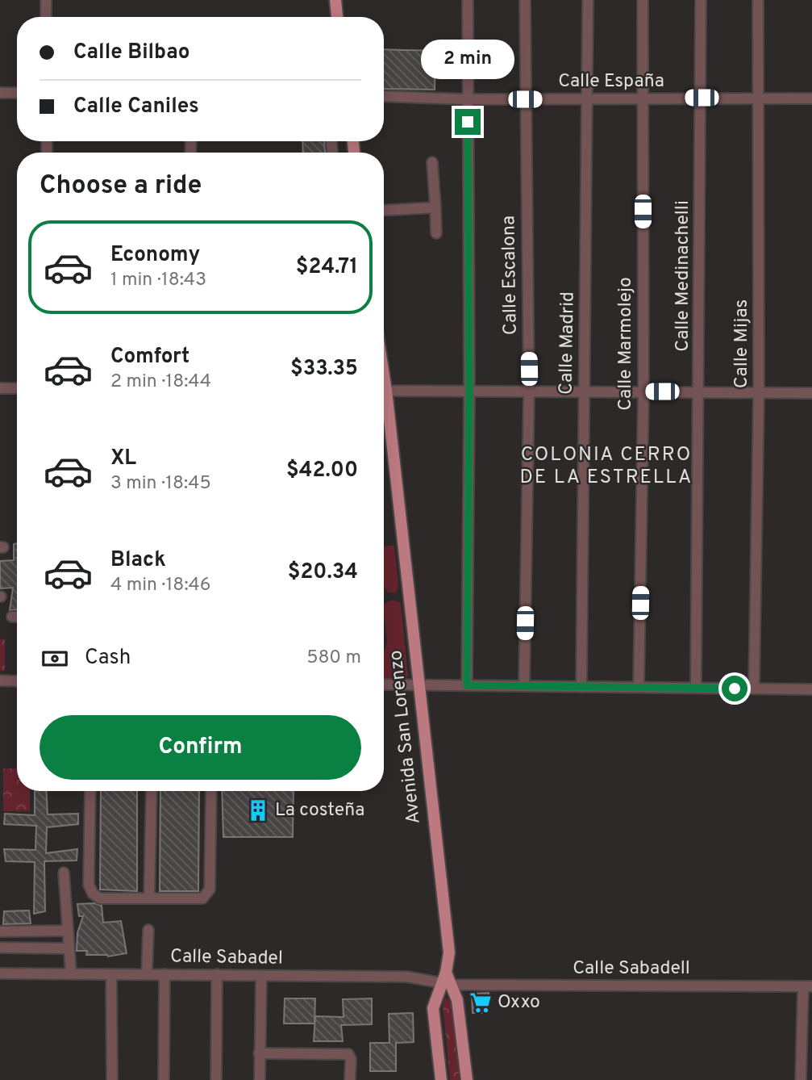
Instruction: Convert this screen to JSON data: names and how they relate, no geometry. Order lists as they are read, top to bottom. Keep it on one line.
{"streets":{"main road":["Avenida San Lorenzo"],"street":["Calle España","Calle Escalona","Calle Medinachelli","Calle Madrid","Calle Marmolejo","Calle Mijas","Calle Sabadel","Calle Sabadell"]},"crossings":[["Calle España","Calle Escalona"],["Calle España","Calle Medinachelli"],["Calle España","Calle Madrid"],["Calle España","Calle Marmolejo"],["Calle España","Calle Mijas"],["Avenida San Lorenzo","Calle Sabadel"],["Avenida San Lorenzo","Calle Sabadell"],["Calle Sabadel","Calle Sabadell"]],"districts":["COLONIA CERRO DE LA ESTRELLA"],"places":{"building":["La costeña"],"supermarket":["Oxxo"]},"page":{"banner":["Calle Bilbao","Calle Caniles"],"bubble":"2 min","heading":"Choose a ride","list":[{"name":"Economy","note":"1 min · 18:43","value":"$24.71"},{"name":"Comfort","note":"2 min · 18:44","value":"$33.35"},{"name":"XL","note":"3 min · 18:45","value":"$42.00"},{"name":"Black","note":"4 min · 18:46","value":"$20.34"}],"pay":["Cash","580 m"],"buttons":"Confirm"}}
